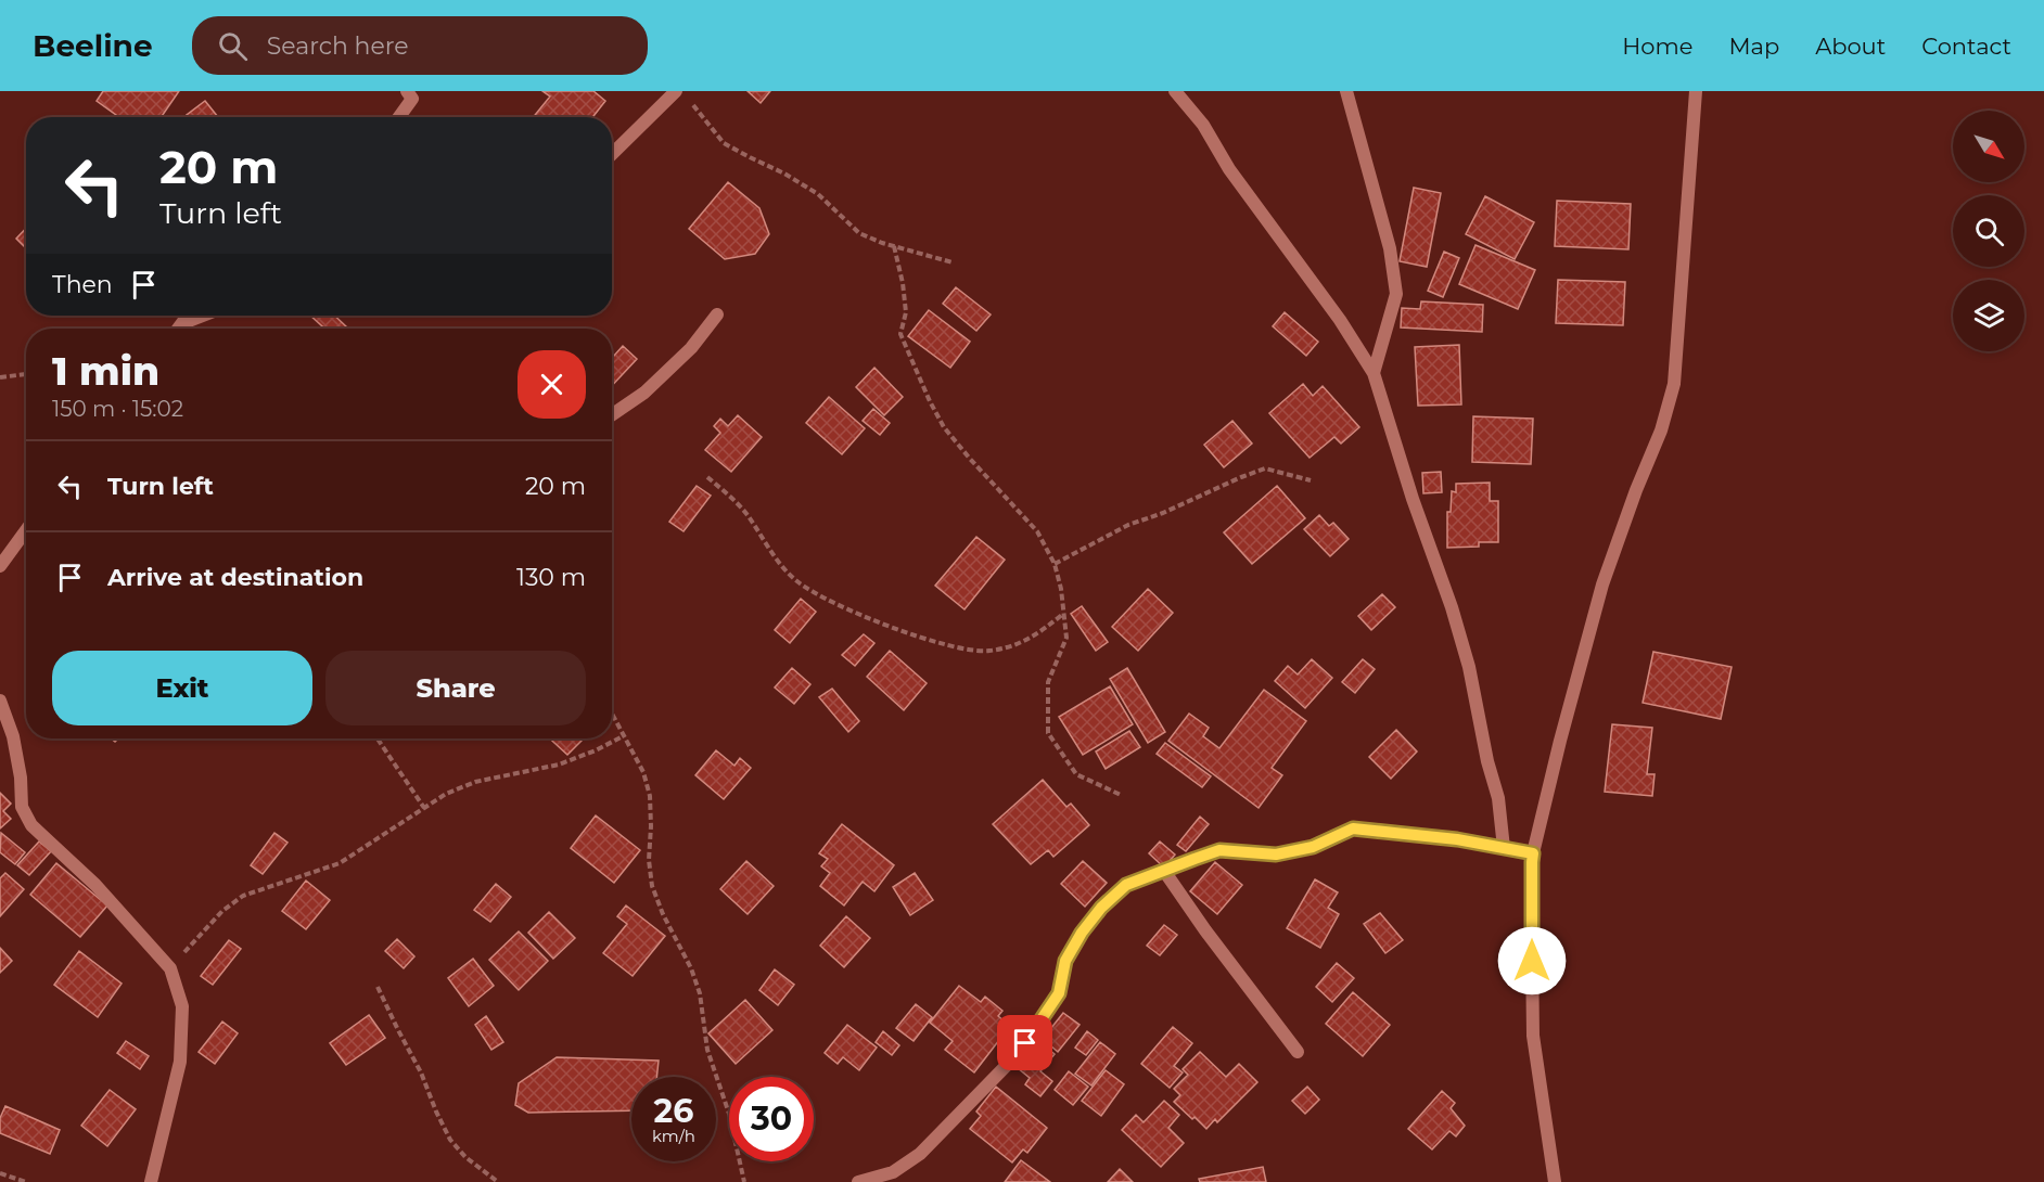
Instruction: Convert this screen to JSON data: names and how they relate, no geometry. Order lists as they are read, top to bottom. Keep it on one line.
{"north":"bottom right","page":{"header":"Beeline","search":"Search here","nav":["Home","Map","About","Contact"],"turn":["20 m","Turn left"],"then":"Then","heading":["1 min","150 m · 15:02"],"list":[{"name":"Turn left","value":"20 m"},{"name":"Arrive at destination","value":"130 m"}],"buttons":["Exit","Share"],"speed":"26 km/h","limit":"30"}}
